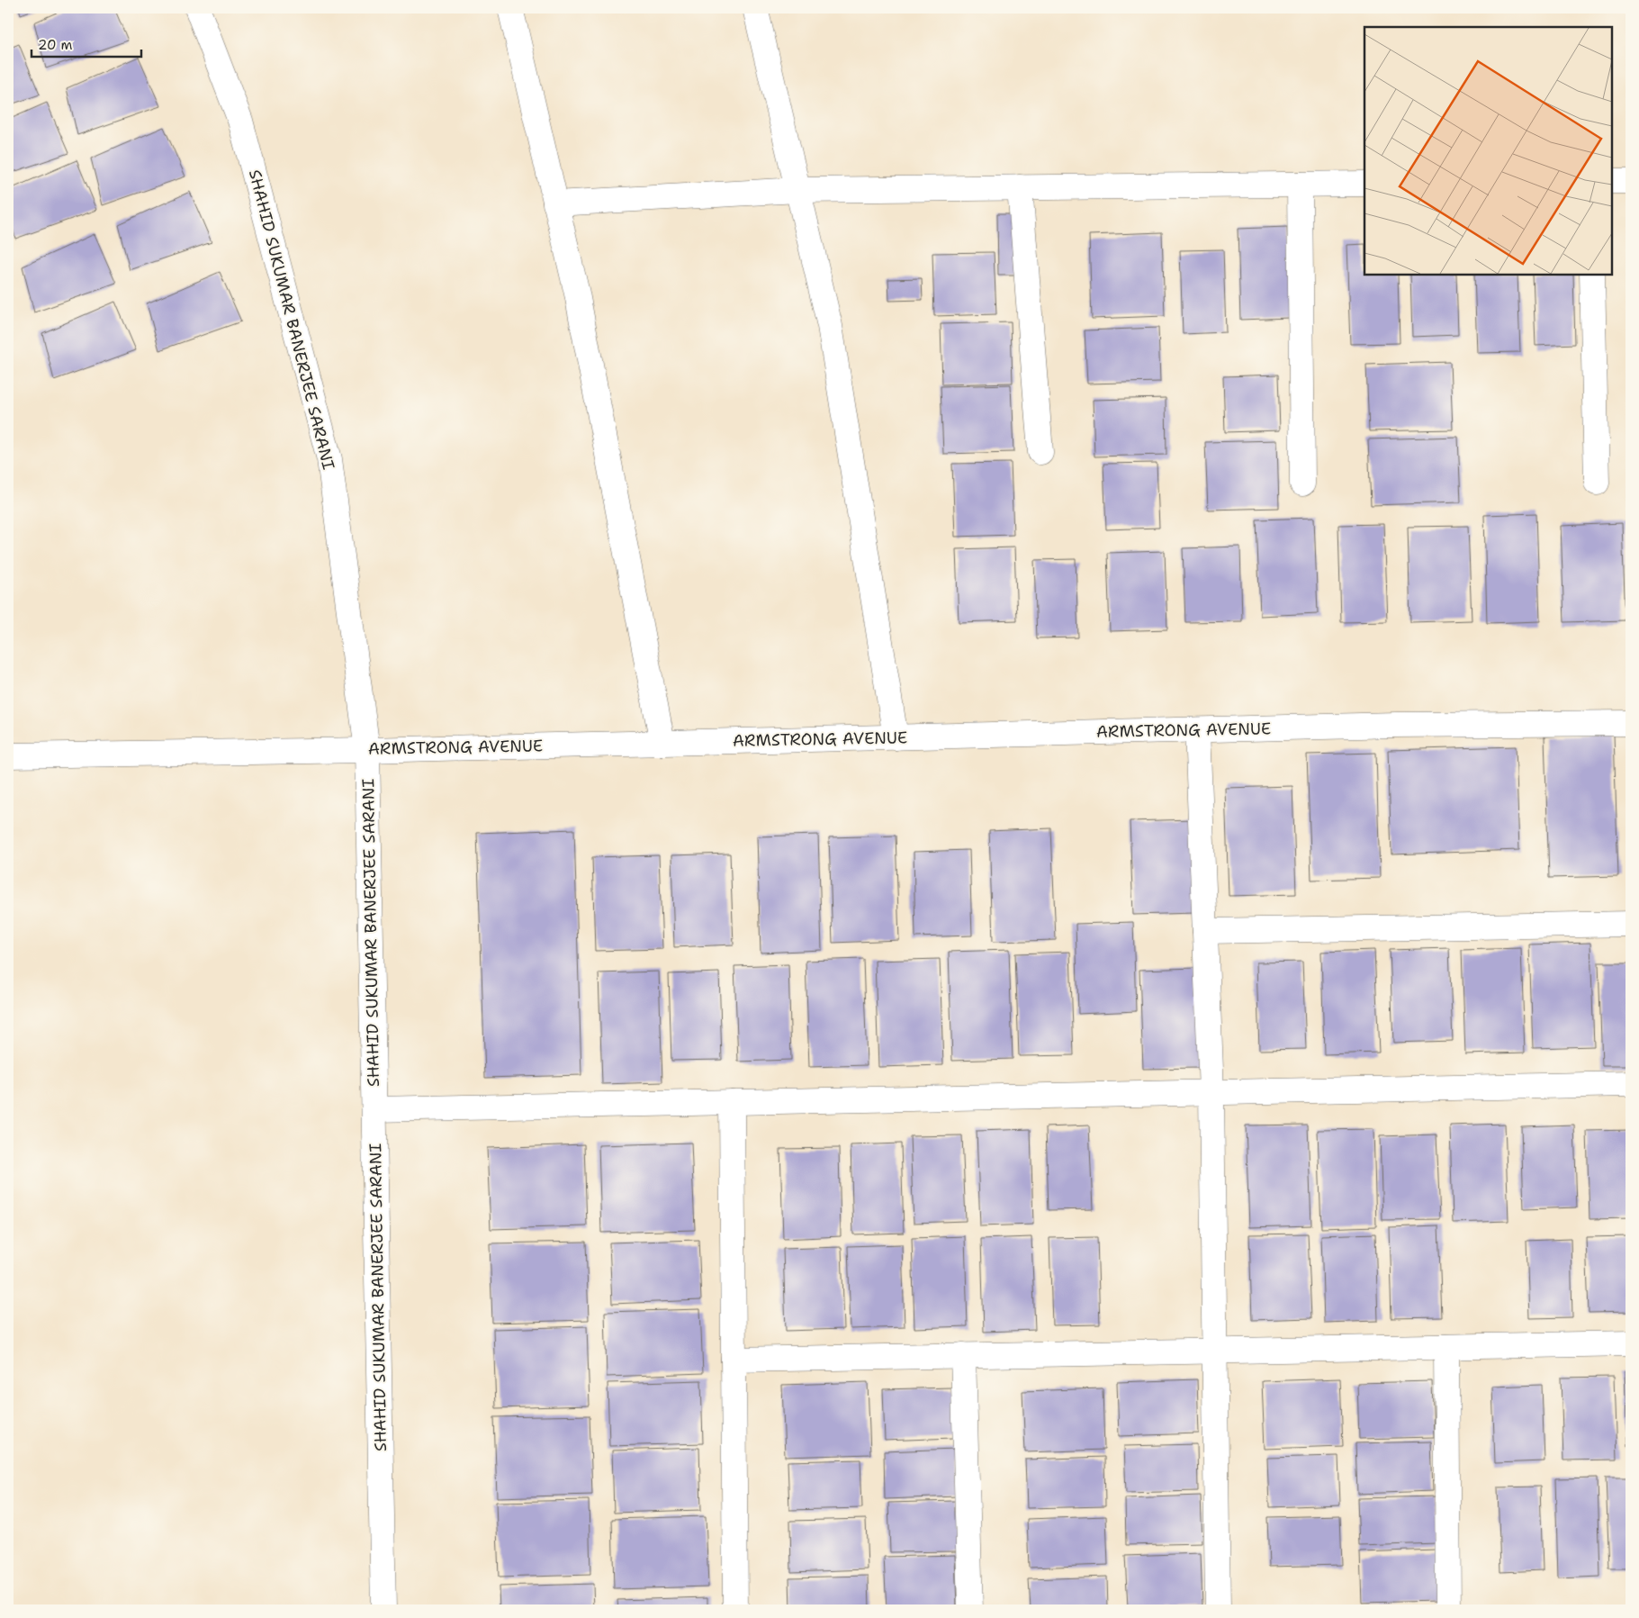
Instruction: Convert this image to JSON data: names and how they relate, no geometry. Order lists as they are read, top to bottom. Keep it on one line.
{"streets":{"street":["SHAHID SUKUMAR BANERJEE SARANI","ARMSTRONG AVENUE"]},"crossings":[["SHAHID SUKUMAR BANERJEE SARANI","ARMSTRONG AVENUE"]],"scale_bar":"20 m"}
